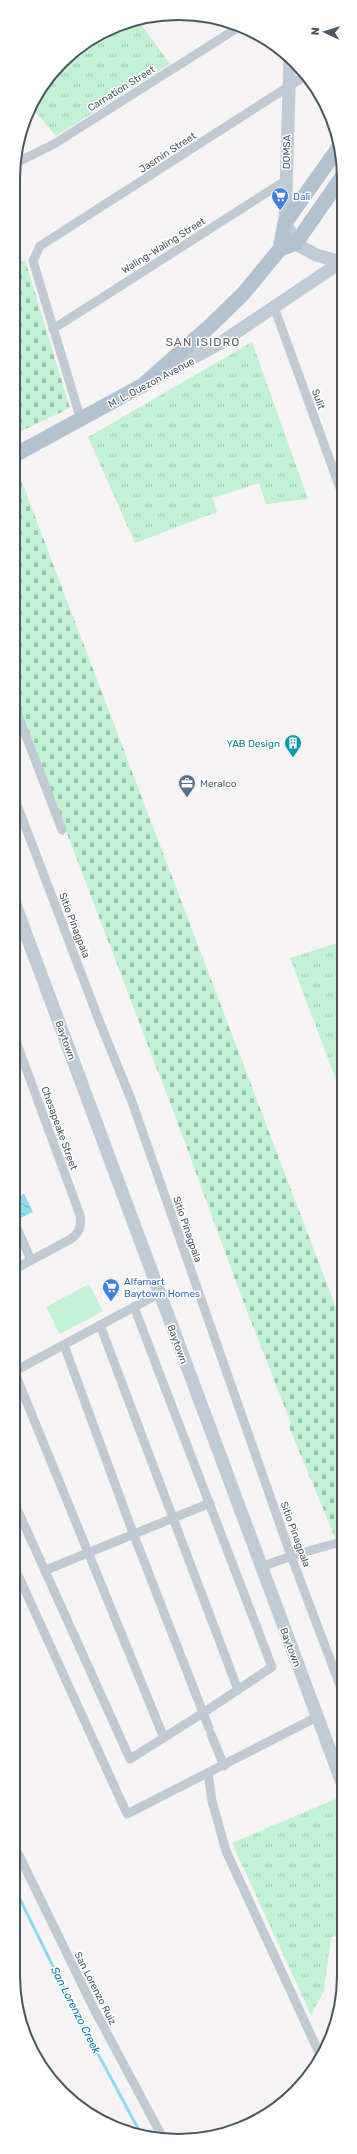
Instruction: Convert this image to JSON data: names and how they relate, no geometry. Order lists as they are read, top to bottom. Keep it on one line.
{"streets":{"main road":["DOMSA","M. L. Quezon Avenue","Baytown"],"street":["Carnation Street","Jasmin Street","Waling-Waling Street","Sulit","Sitio Pinagpala","Chesapeake Street","San Lorenzo Ruiz"]},"crossings":[["Jasmin Street","DOMSA"],["Jasmin Street","Waling-Waling Street"],["DOMSA","Waling-Waling Street"],["M. L. Quezon Avenue","Sulit"]],"districts":["SAN ISIDRO"],"water":["San Lorenzo Creek"],"places":{"supermarket":["Dali","Alfamart Baytown Homes"],"building":["YAB Design"],"office":["Meralco"]},"north":"left"}
